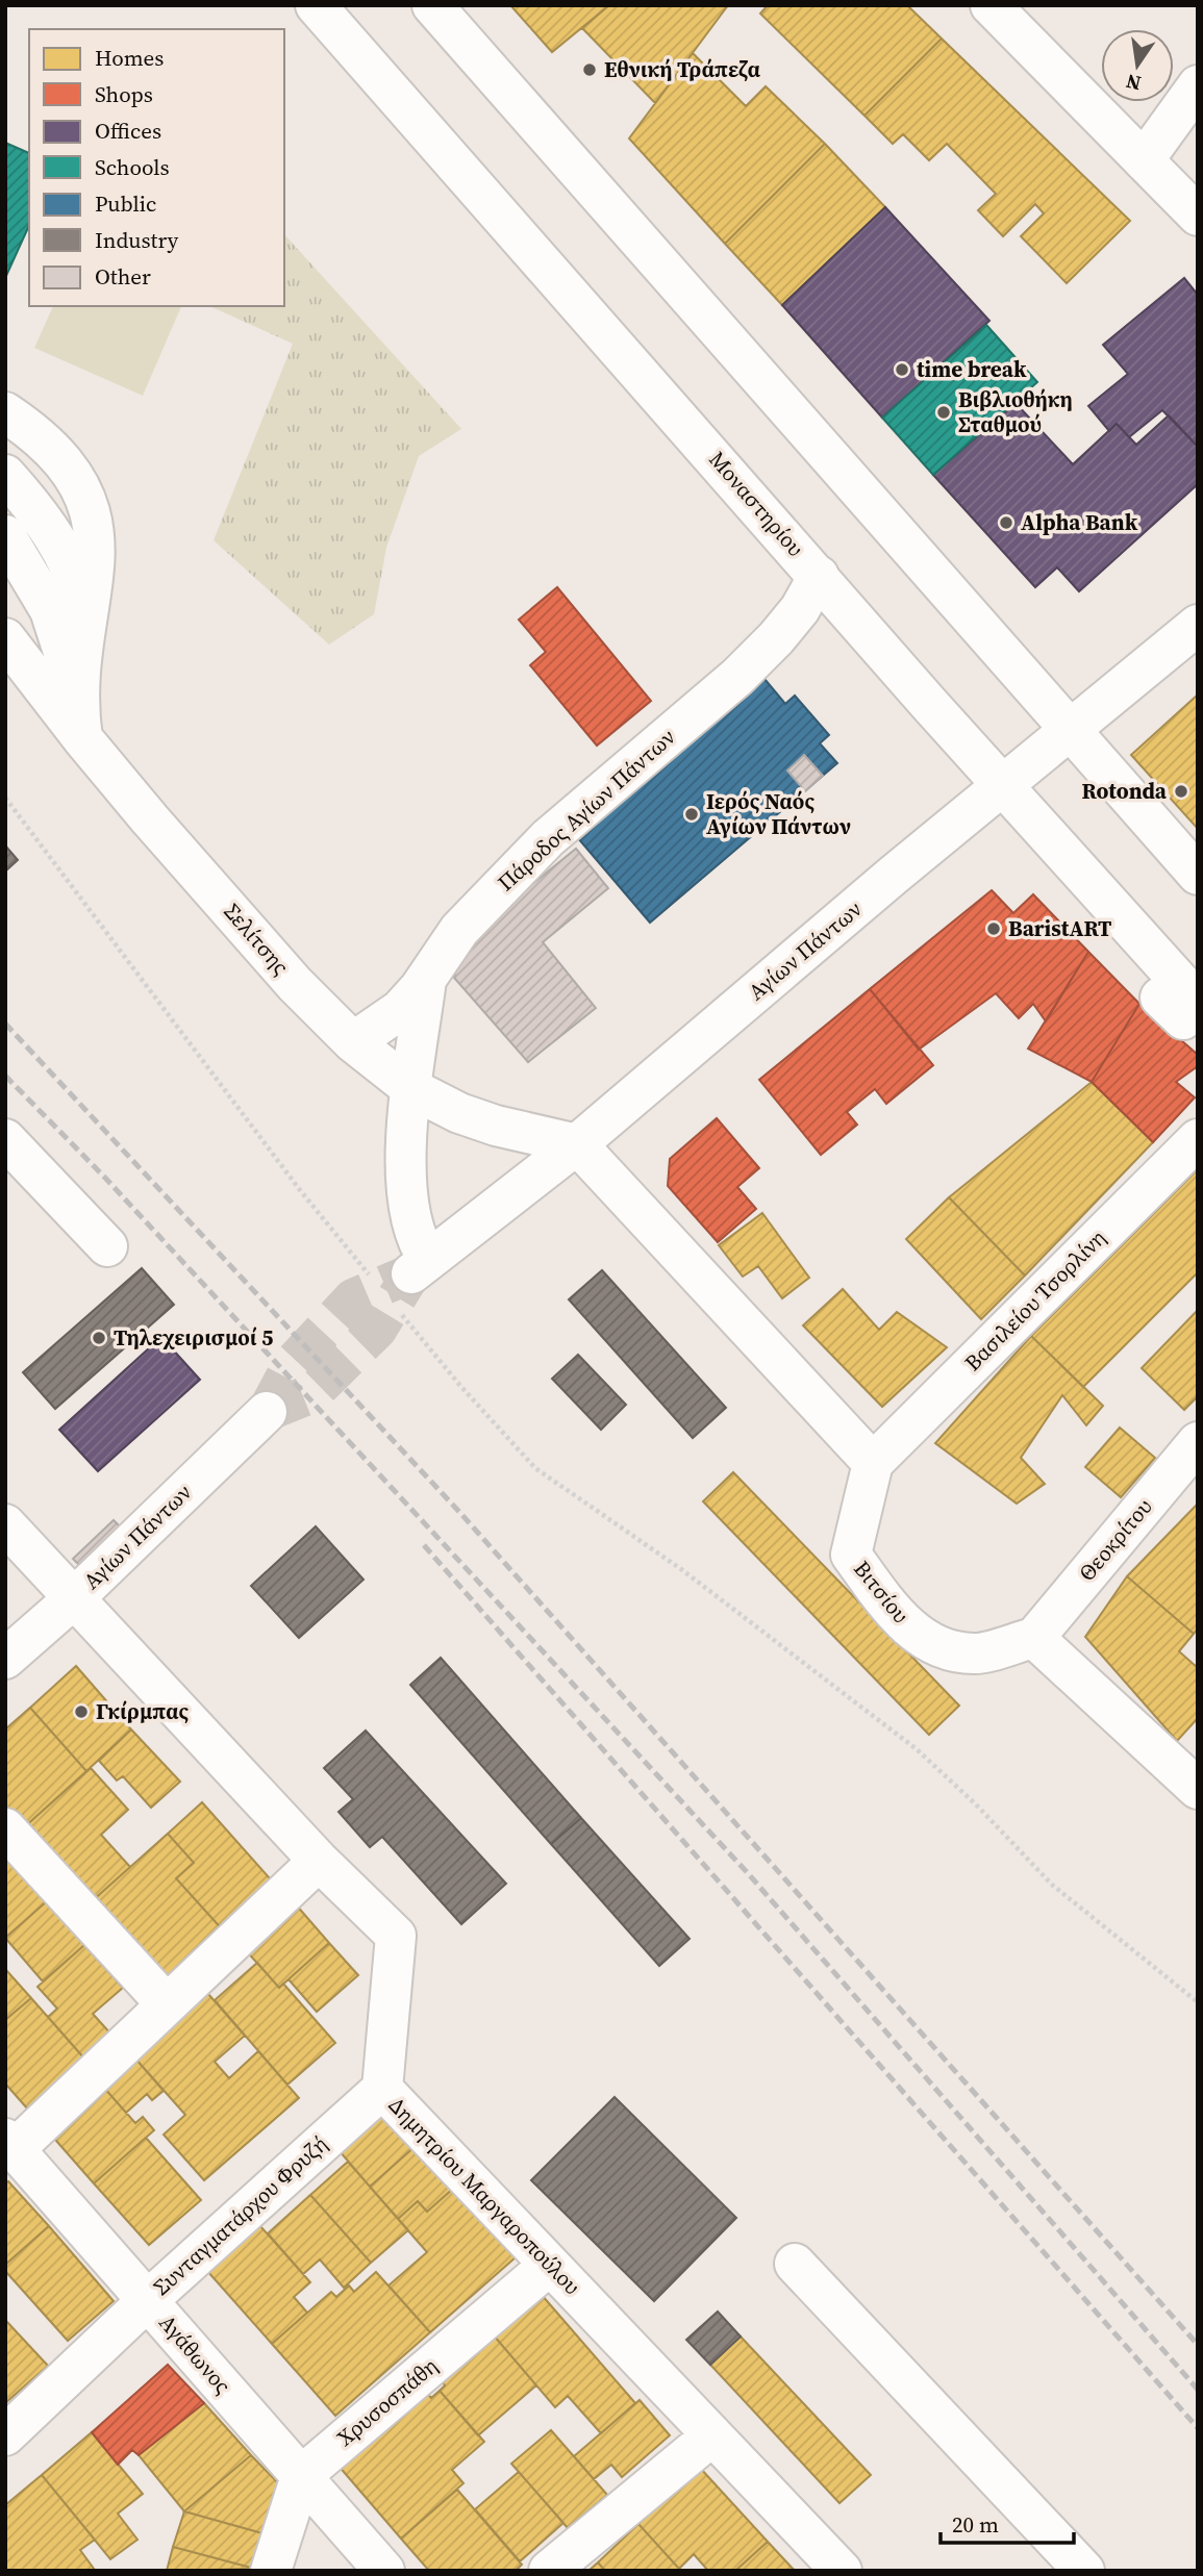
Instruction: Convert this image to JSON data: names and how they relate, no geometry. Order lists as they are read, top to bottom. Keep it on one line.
{"streets":{"street":["Μοναστηρίου","Πάροδος Αγίων Πάντων","Σελίτσης","Αγίων Πάντων","Βασιλείου Τσορλίνη","Θεοκρίτου","Βιτσίου","Δημητρίου Μαργαροπούλου","Συνταγματάρχου Φρυζή","Αγάθωνος","Χρυσοσπάθη"]},"crossings":[["Μοναστηρίου","Πάροδος Αγίων Πάντων"],["Μοναστηρίου","Αγίων Πάντων"],["Πάροδος Αγίων Πάντων","Σελίτσης"],["Σελίτσης","Αγίων Πάντων"],["Αγίων Πάντων","Δημητρίου Μαργαροπούλου"],["Βασιλείου Τσορλίνη","Βιτσίου"],["Θεοκρίτου","Βιτσίου"],["Δημητρίου Μαργαροπούλου","Συνταγματάρχου Φρυζή"],["Δημητρίου Μαργαροπούλου","Χρυσοσπάθη"],["Συνταγματάρχου Φρυζή","Αγάθωνος"],["Αγάθωνος","Χρυσοσπάθη"]],"places":["Εθνική Τράπεζα","time break","Βιβλιοθήκη Σταθμού","Alpha Bank","Rotonda","Ιερός Ναός Αγίων Πάντων","BaristART","Τηλεχειρισμοί 5","Γκίρμπας"],"legend":["Homes","Shops","Offices","Schools","Public","Industry","Other"],"scale_bar":"20 m","north":"bottom"}
